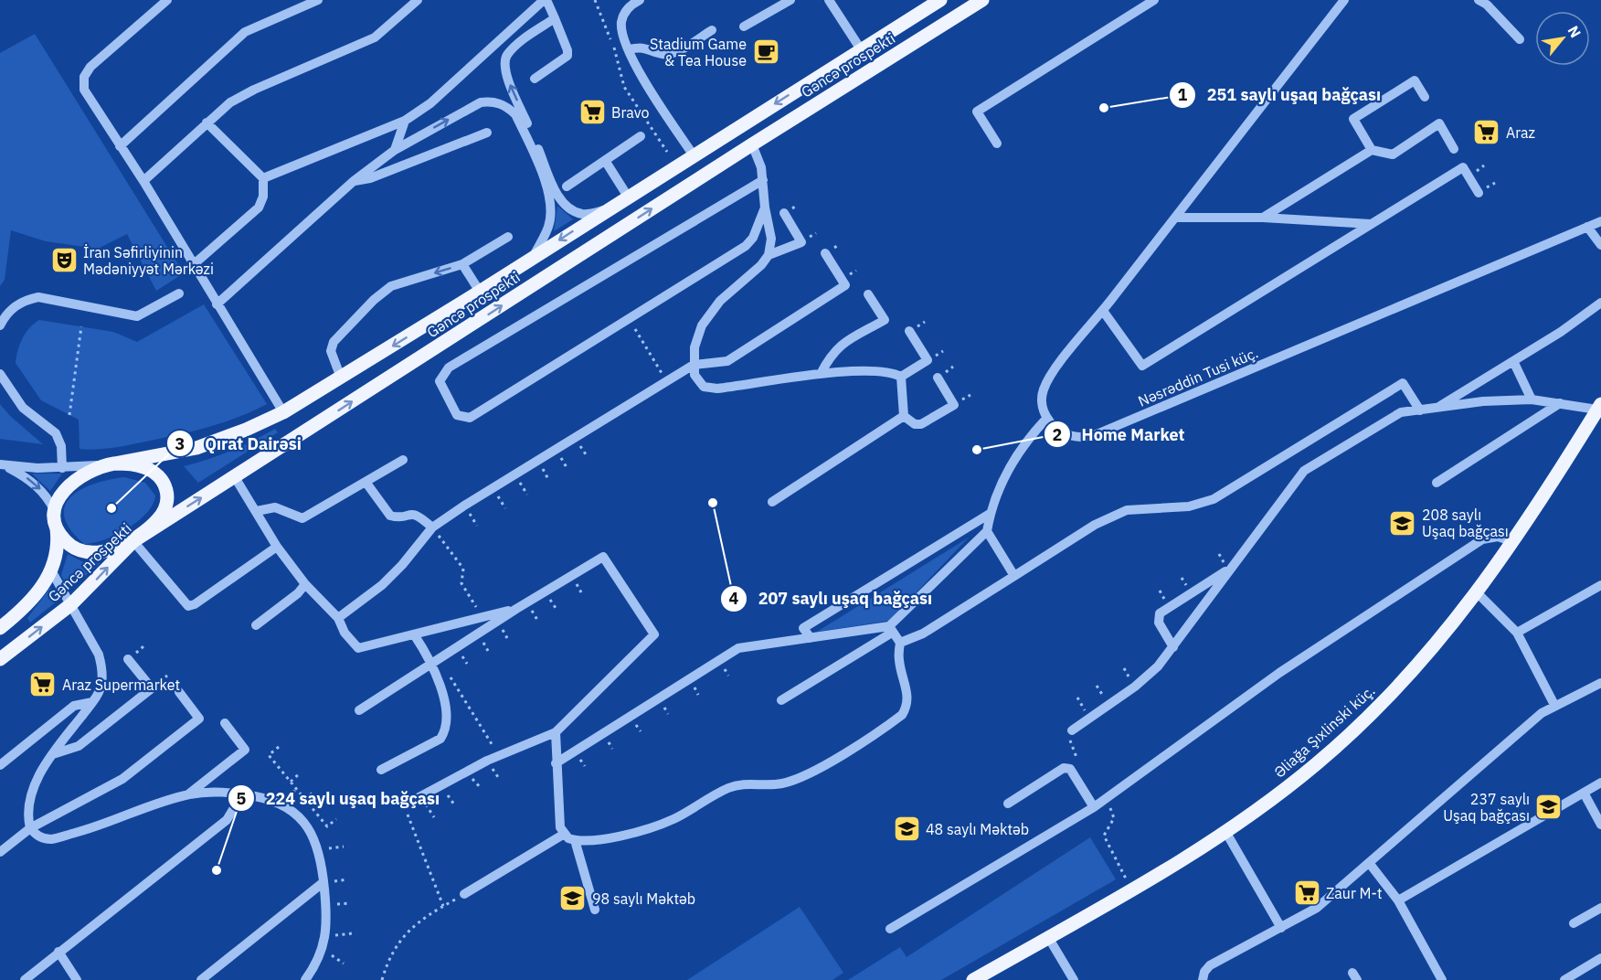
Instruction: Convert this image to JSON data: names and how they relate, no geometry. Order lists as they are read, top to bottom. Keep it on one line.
{"streets":{"main road":["Gəncə prospekti","Əliağa Şıxlinski küç."],"street":["Nəsrəddin Tusi küç."]},"places":{"cafe":["Stadium Game & Tea House"],"other":["251 saylı uşaq bağçası","Home Market","207 saylı uşaq bağçası","Qırat Dairəsi","224 saylı uşaq bağçası"],"supermarket":["Bravo","Araz","Araz Supermarket","Zaur M-t"],"theatre":["İran Səfirliyinin Mədəniyyət Mərkəzi"],"school or university":["208 saylı Uşaq bağçası","237 saylı Uşaq bağçası","48 saylı Məktəb","98 saylı Məktəb"]},"north":"top right"}
